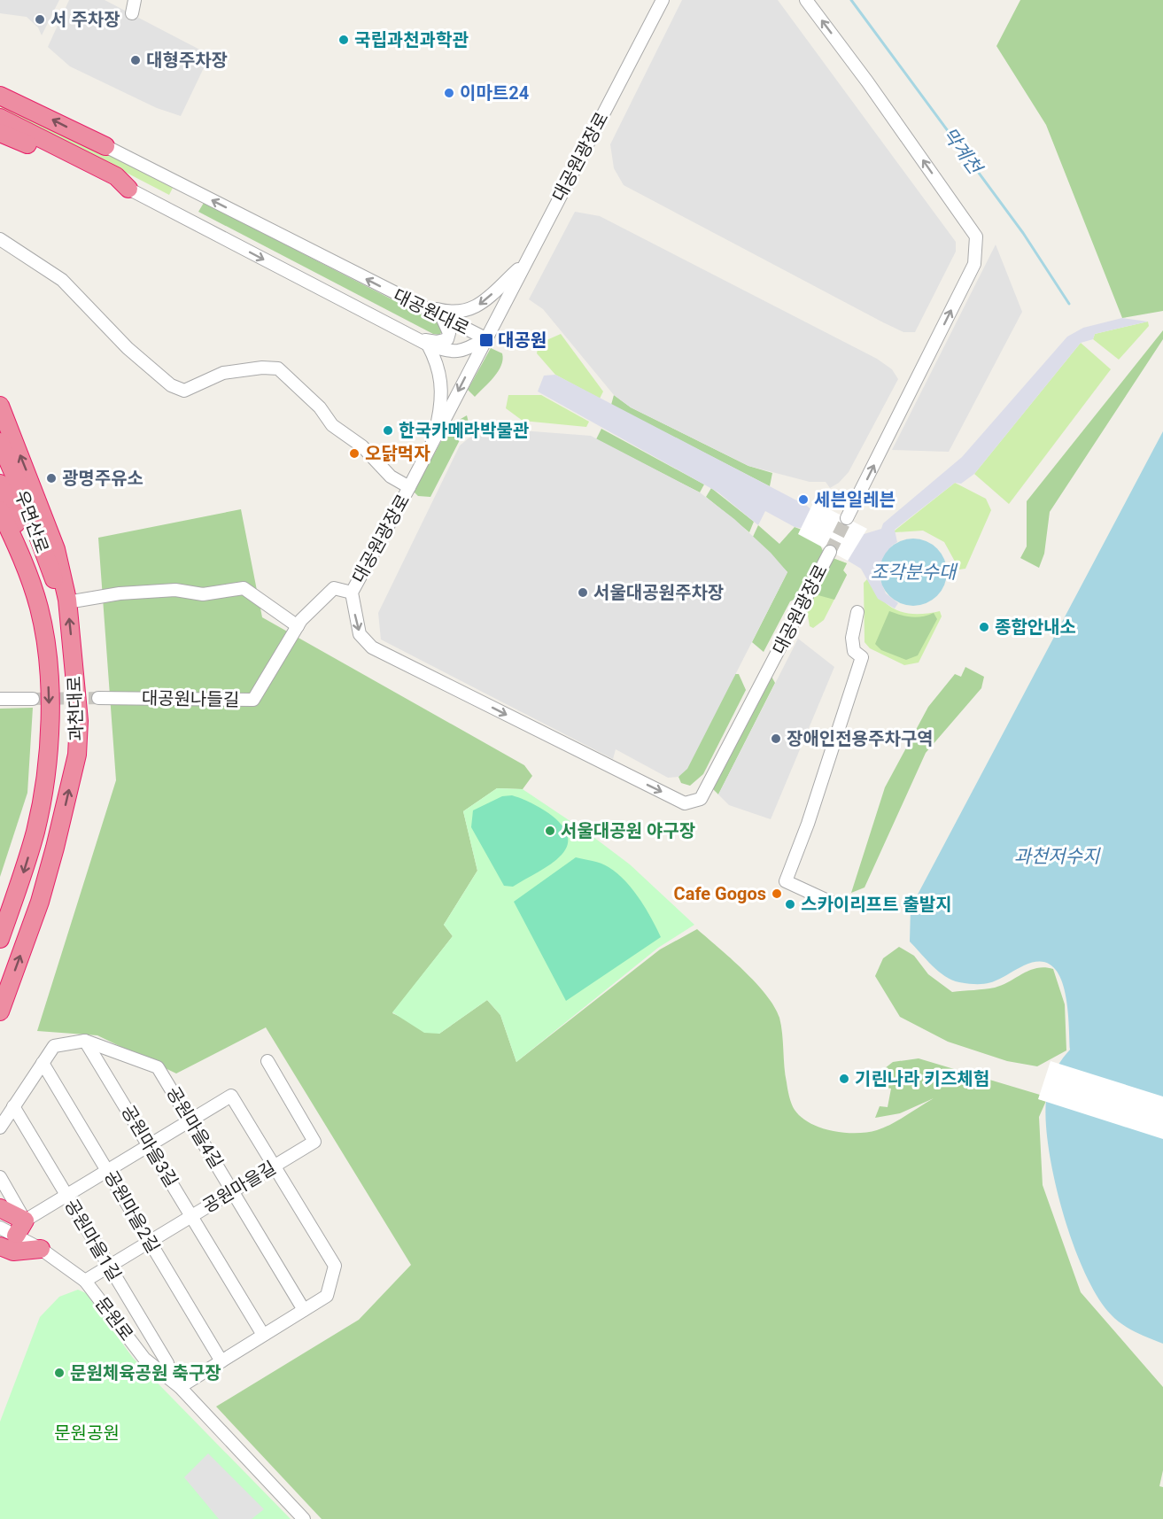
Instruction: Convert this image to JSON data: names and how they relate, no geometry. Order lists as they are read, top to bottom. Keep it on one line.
{"streets":{"highway":["우면산로","과천대로"],"street":["대공원광장로","대공원대로","대공원나들길","공원마을4길","공원마을3길","공원마을길","공원마을2길","공원마을1길","문원로"]},"crossings":[["대공원광장로","대공원대로"],["대공원광장로","대공원나들길"],["우면산로","과천대로"],["공원마을4길","공원마을3길"],["공원마을4길","공원마을길"],["공원마을3길","공원마을길"],["공원마을길","공원마을2길"],["공원마을길","공원마을1길"],["공원마을길","문원로"],["공원마을1길","문원로"]],"water":["막계천","조각분수대","과천저수지"],"parks":["문원공원"],"places":{"other":["서 주차장","국립과천과학관","대형주차장","이마트24","한국카메라박물관","오닭먹자","광명주유소","세븐일레븐","서울대공원주차장","종합안내소","장애인전용주차구역","서울대공원 야구장","Cafe Gogos","스카이리프트 출발지","기린나라 키즈체험","문원체육공원 축구장"],"transit":["대공원"]}}
